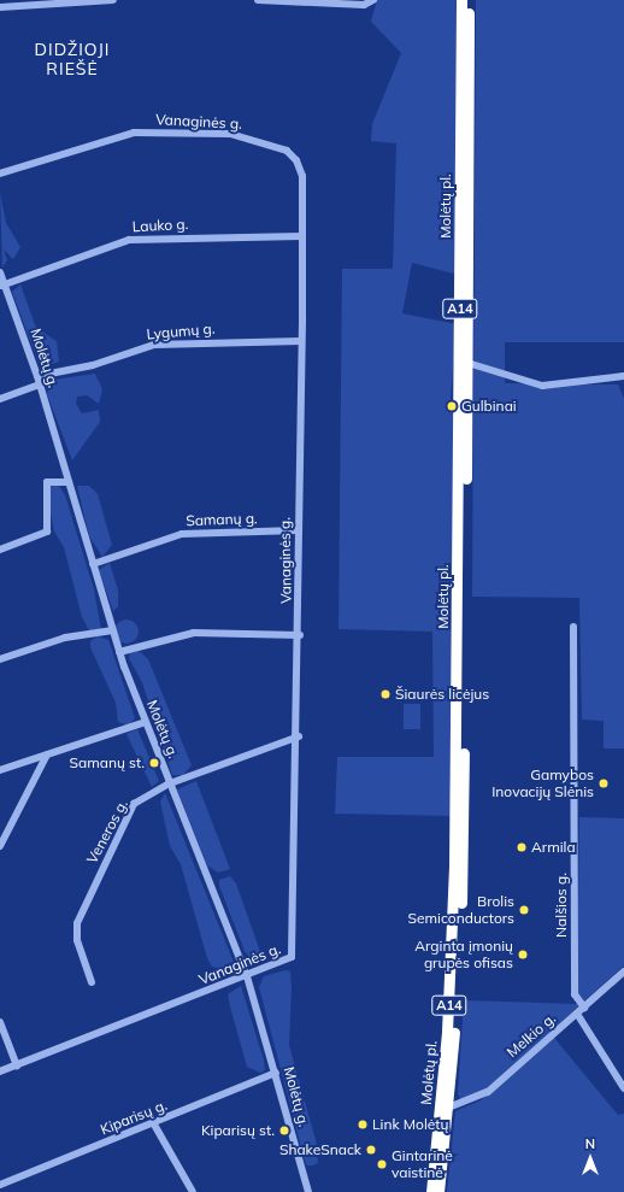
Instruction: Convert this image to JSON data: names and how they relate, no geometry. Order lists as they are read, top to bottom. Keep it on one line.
{"streets":{"highway":["Molėtų pl.","A14"],"street":["Vanaginės g.","Lauko g.","Lygumų g.","Molėtų g.","Samanų g.","Veneros g.","Nalšios g.","Melkio g.","Kiparisų g."]},"crossings":[["Vanaginės g.","Lauko g."],["Vanaginės g.","Lygumų g."],["Vanaginės g.","Molėtų g."],["Vanaginės g.","Samanų g."],["Vanaginės g.","Veneros g."],["Molėtų pl.","Melkio g."],["Lauko g.","Molėtų g."],["Lygumų g.","Molėtų g."],["Molėtų g.","Samanų g."],["Molėtų g.","Veneros g."],["Molėtų g.","Kiparisų g."],["Nalšios g.","Melkio g."]],"districts":["DIDŽIOJI RIEŠĖ"],"places":["Gulbinai","Šiaurės licėjus","Samanų st.","Gamybos Inovacijų Slėnis","Armila","Brolis Semiconductors","Arginta įmonių grupės ofisas","Link Molėtų","Kiparisų st.","ShakeSnack","Gintarinė vaistinė"],"north":"top"}
